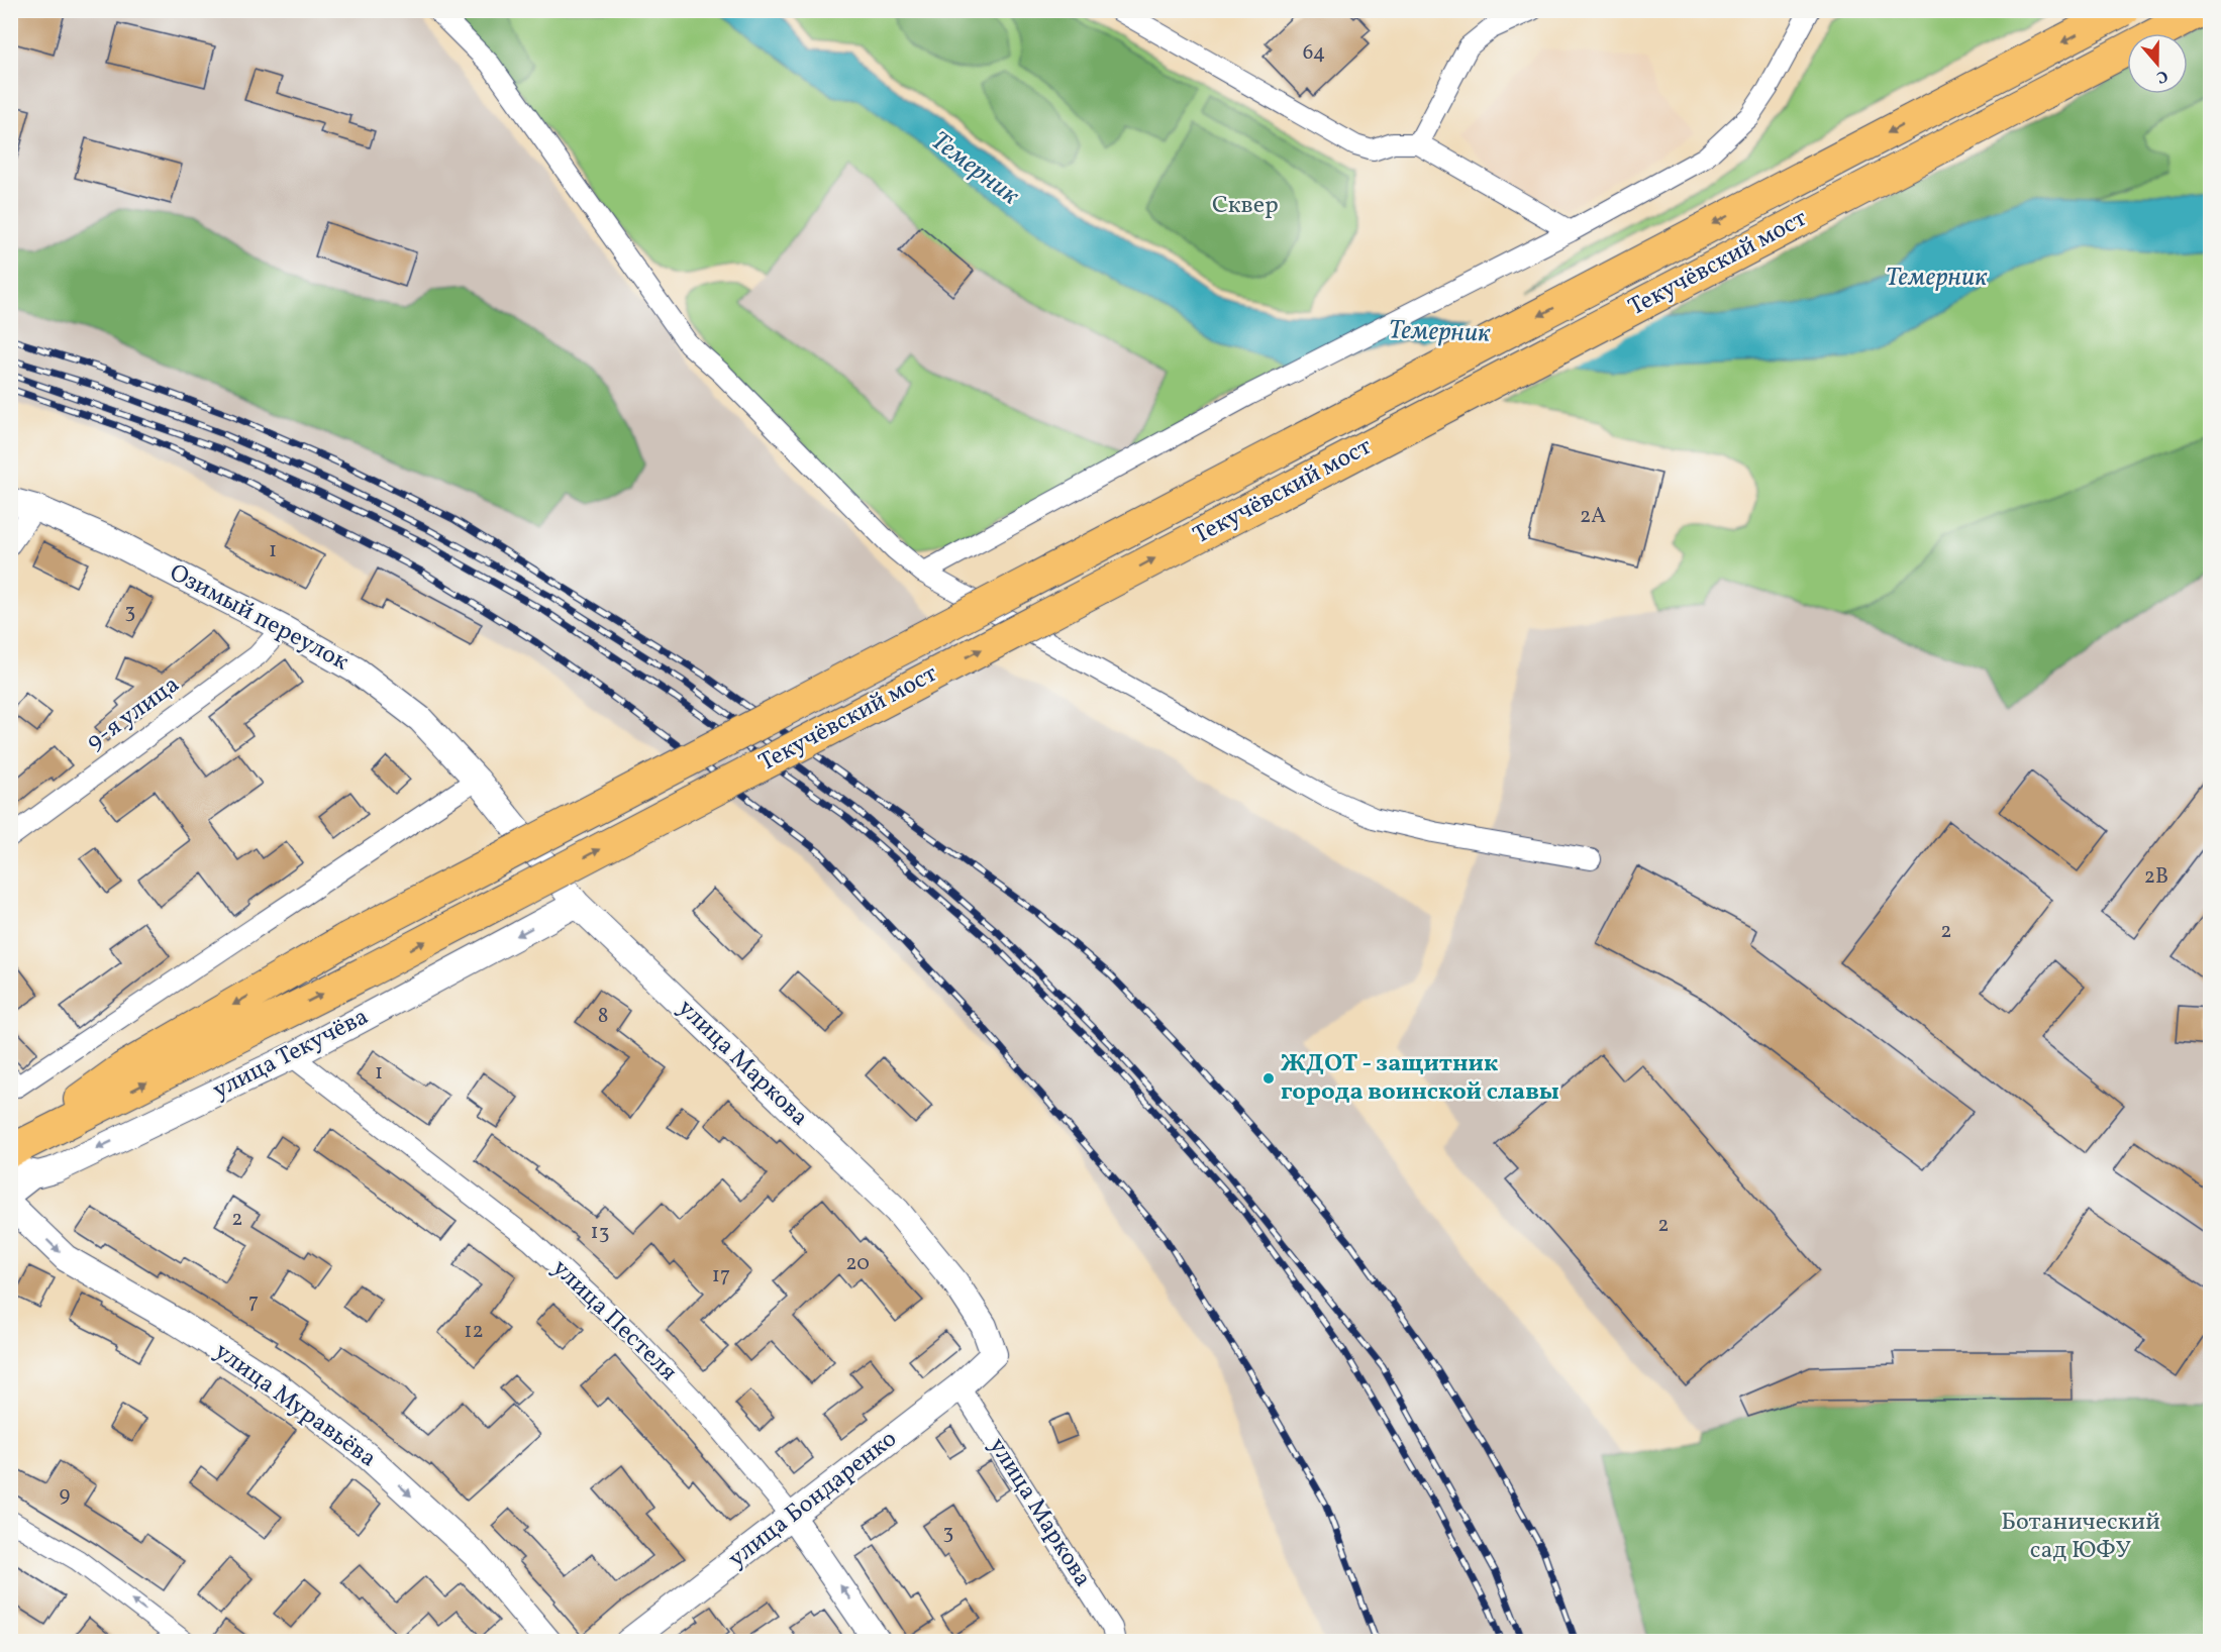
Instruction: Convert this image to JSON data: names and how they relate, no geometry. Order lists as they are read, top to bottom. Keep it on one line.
{"streets":{"main road":["Текучёвский мост"],"street":["Озимый переулок","9-я улица","улица Текучёва","улица Маркова","улица Пестеля","улица Муравьёва","улица Бондаренко"]},"crossings":[["Озимый переулок","9-я улица"],["Озимый переулок","улица Маркова"],["улица Текучёва","улица Маркова"],["улица Текучёва","улица Пестеля"],["улица Маркова","улица Бондаренко"],["улица Пестеля","улица Бондаренко"]],"one_way":["улица Муравьёва"],"water":["Темерник"],"parks":["Сквер","Ботанический сад ЮФУ"],"places":["ЖДОТ - защитник города воинской славы"],"house_numbers":["64","2А","1","3","2В","2","8","1","2","2","13","20","17","7","12","9","3"],"north":"bottom"}
